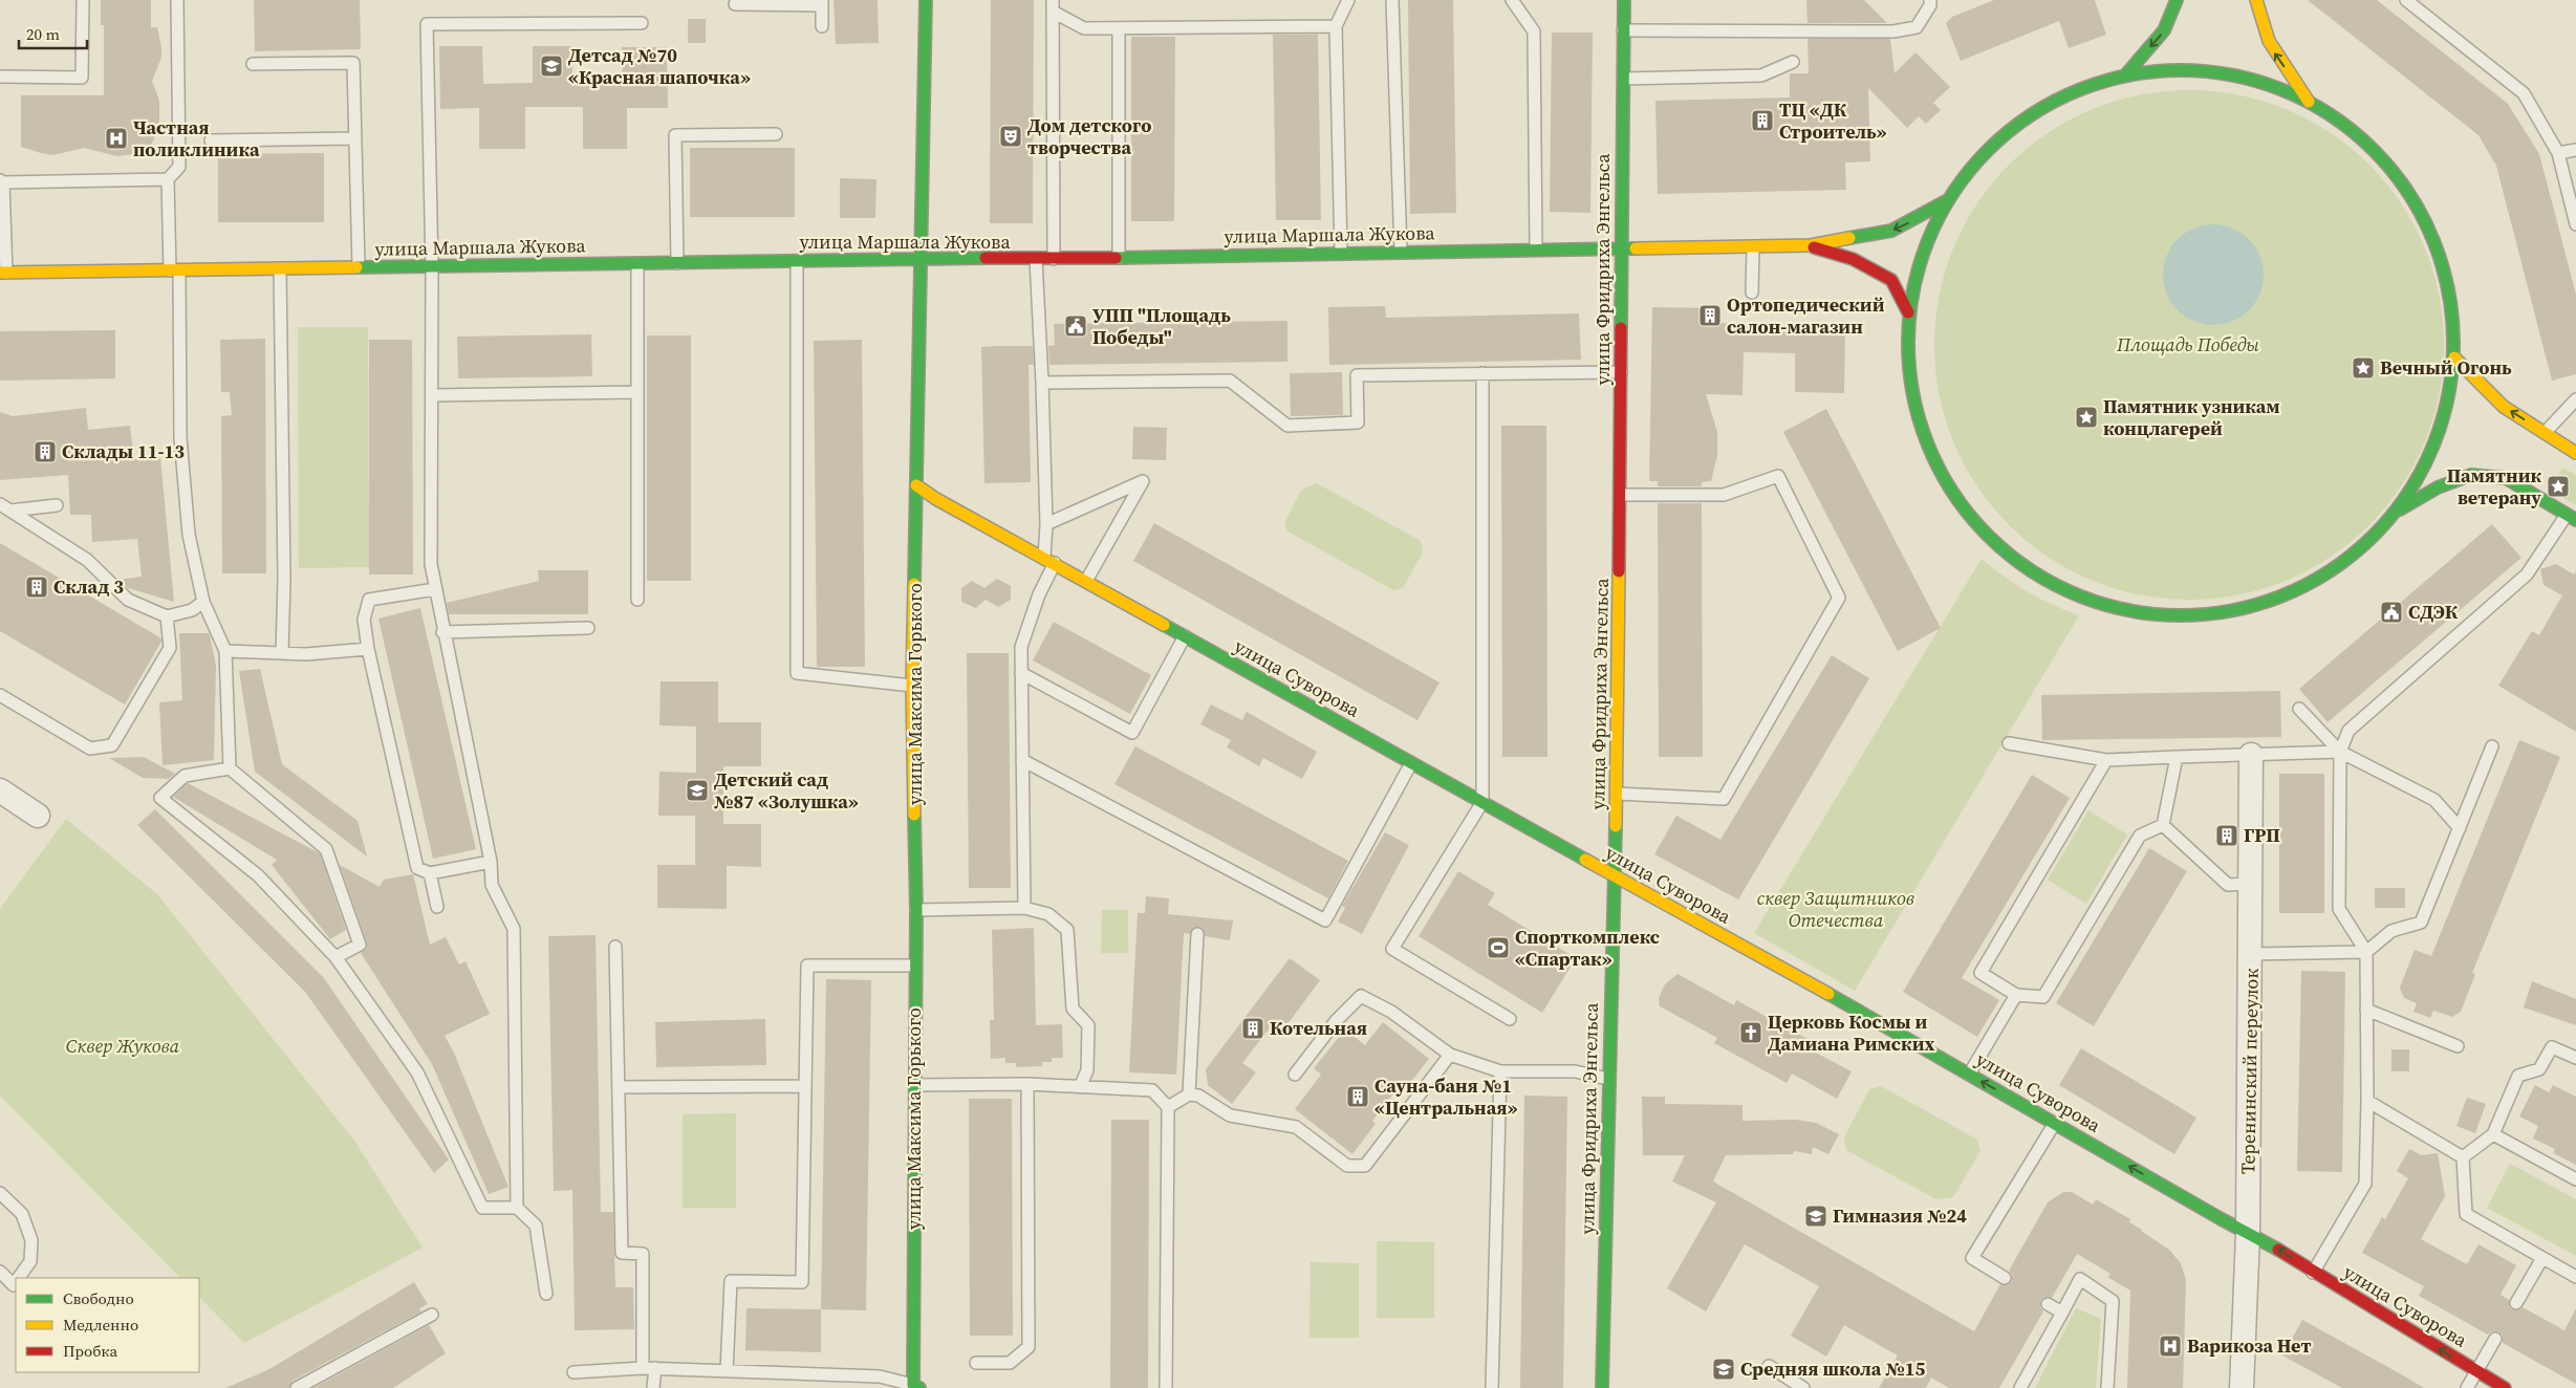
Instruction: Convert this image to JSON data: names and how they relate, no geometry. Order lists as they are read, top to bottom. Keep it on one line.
{"streets":{"street":["улица Маршала Жукова","улица Фридриха Энгельса","улица Суворова","улица Максима Горького","Теренинский переулок"]},"crossings":[["улица Маршала Жукова","улица Фридриха Энгельса"],["улица Маршала Жукова","улица Максима Горького"],["улица Фридриха Энгельса","улица Суворова"],["улица Суворова","улица Максима Горького"],["улица Суворова","Теренинский переулок"]],"parks":["Площадь Победы","сквер Защитников Отечества","Сквер Жукова"],"places":{"school or university":["Детсад №70 «Красная шапочка»","Детский сад №87 «Золушка»","Гимназия №24","Средняя школа №15"],"building":["ТЦ «ДК Строитель»","Ортопедический салон-магазин","Склады 11-13","Склад 3","ГРП","Котельная","Сауна-баня №1 «Центральная»"],"theatre":["Дом детского творчества"],"hospital":["Частная поликлиника","Варикоза Нет"],"public building":["УПП \"Площадь Победы\"","СДЭК"],"place":["Вечный Огонь","Памятник узникам концлагерей","Памятник ветерану"],"sports":["Спорткомплекс «Спартак»"],"church":["Церковь Космы и Дамиана Римских"]},"legend":["Свободно","Медленно","Пробка"],"scale_bar":"20 m"}
